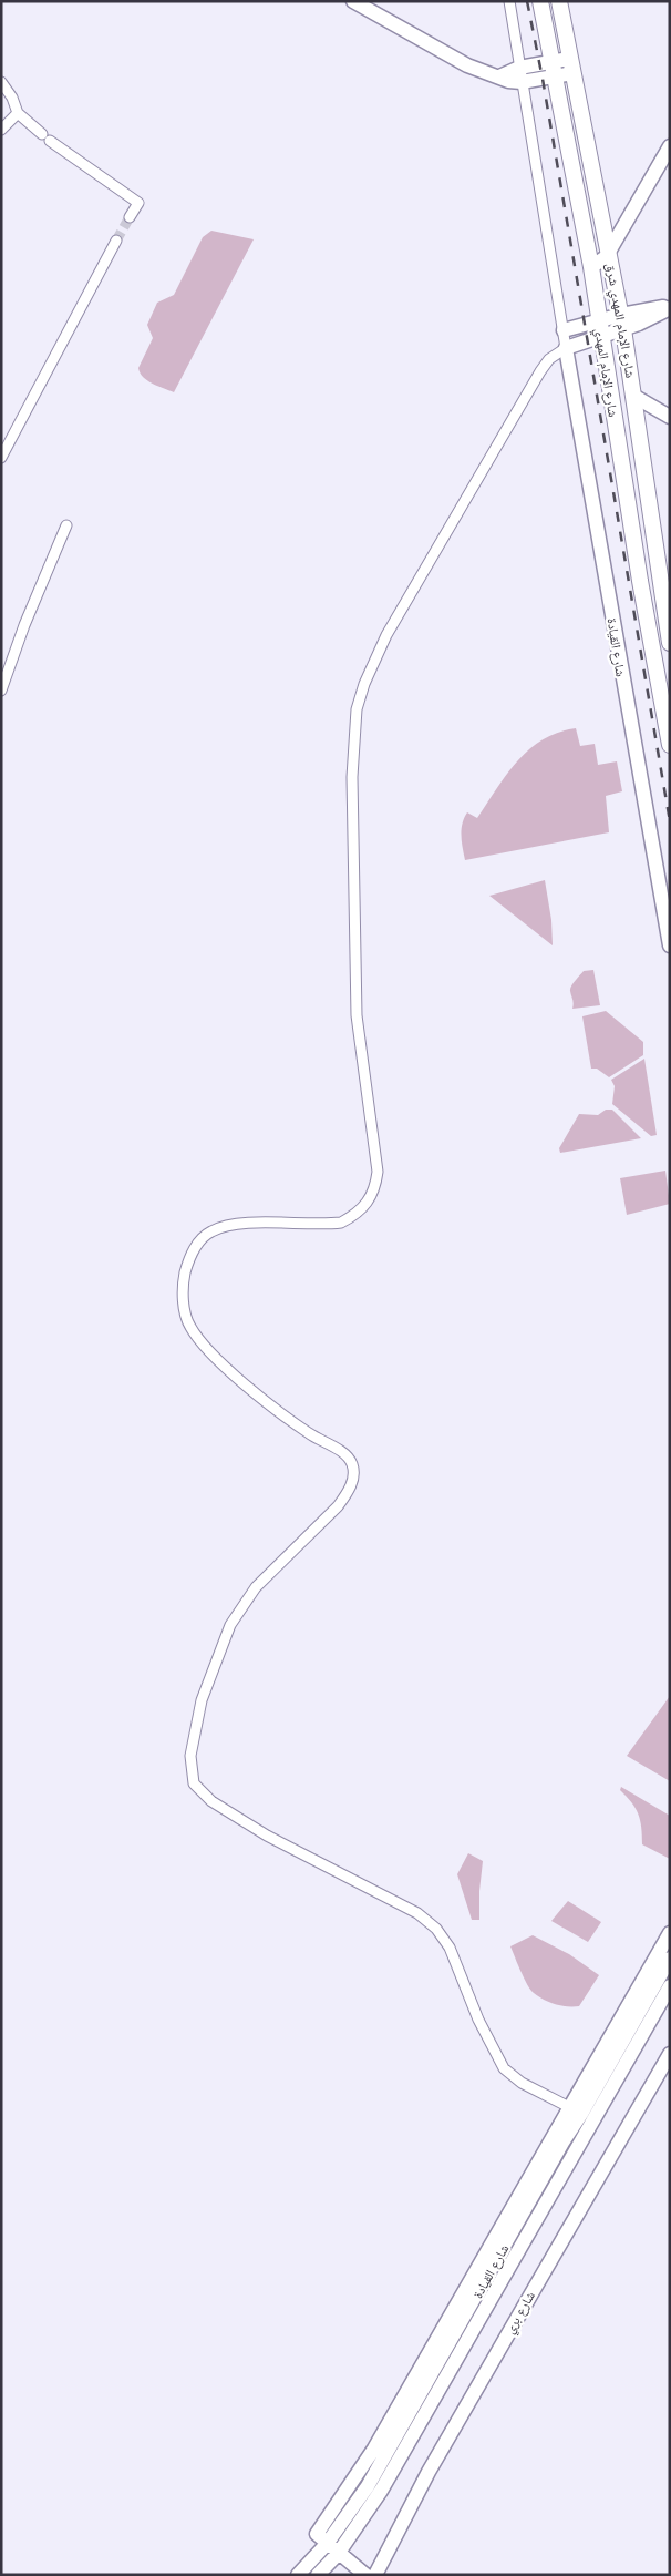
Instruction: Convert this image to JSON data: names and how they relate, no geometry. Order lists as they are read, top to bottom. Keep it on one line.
{"streets":{"main road":["شارع الإمام المهدي شرق","شارع الإمام المهدي","شارع القيادة","شارع بري"]}}
